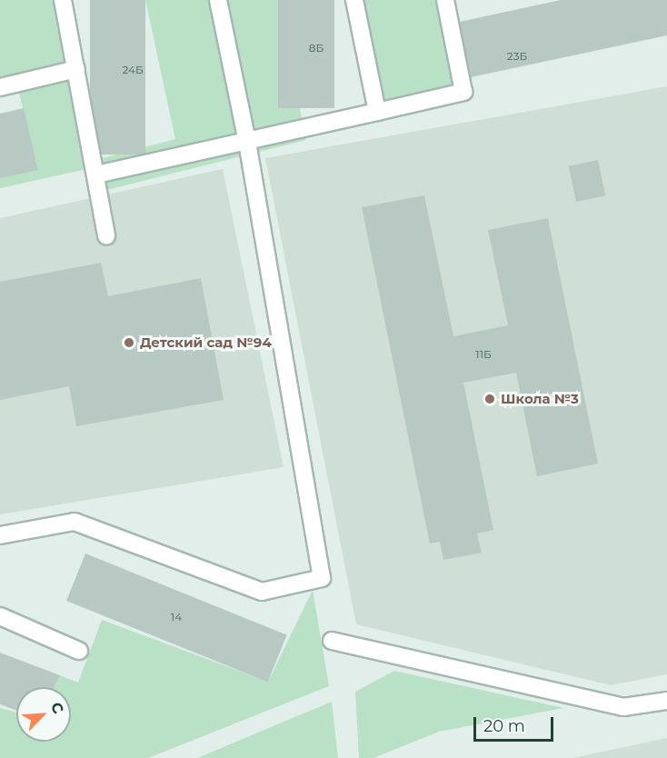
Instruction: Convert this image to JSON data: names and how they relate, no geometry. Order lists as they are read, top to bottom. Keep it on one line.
{"places":["Детский сад №94","Школа №3"],"house_numbers":["8Б","23Б","24Б","11Б","14"],"scale_bar":"20 m","north":"top right"}
